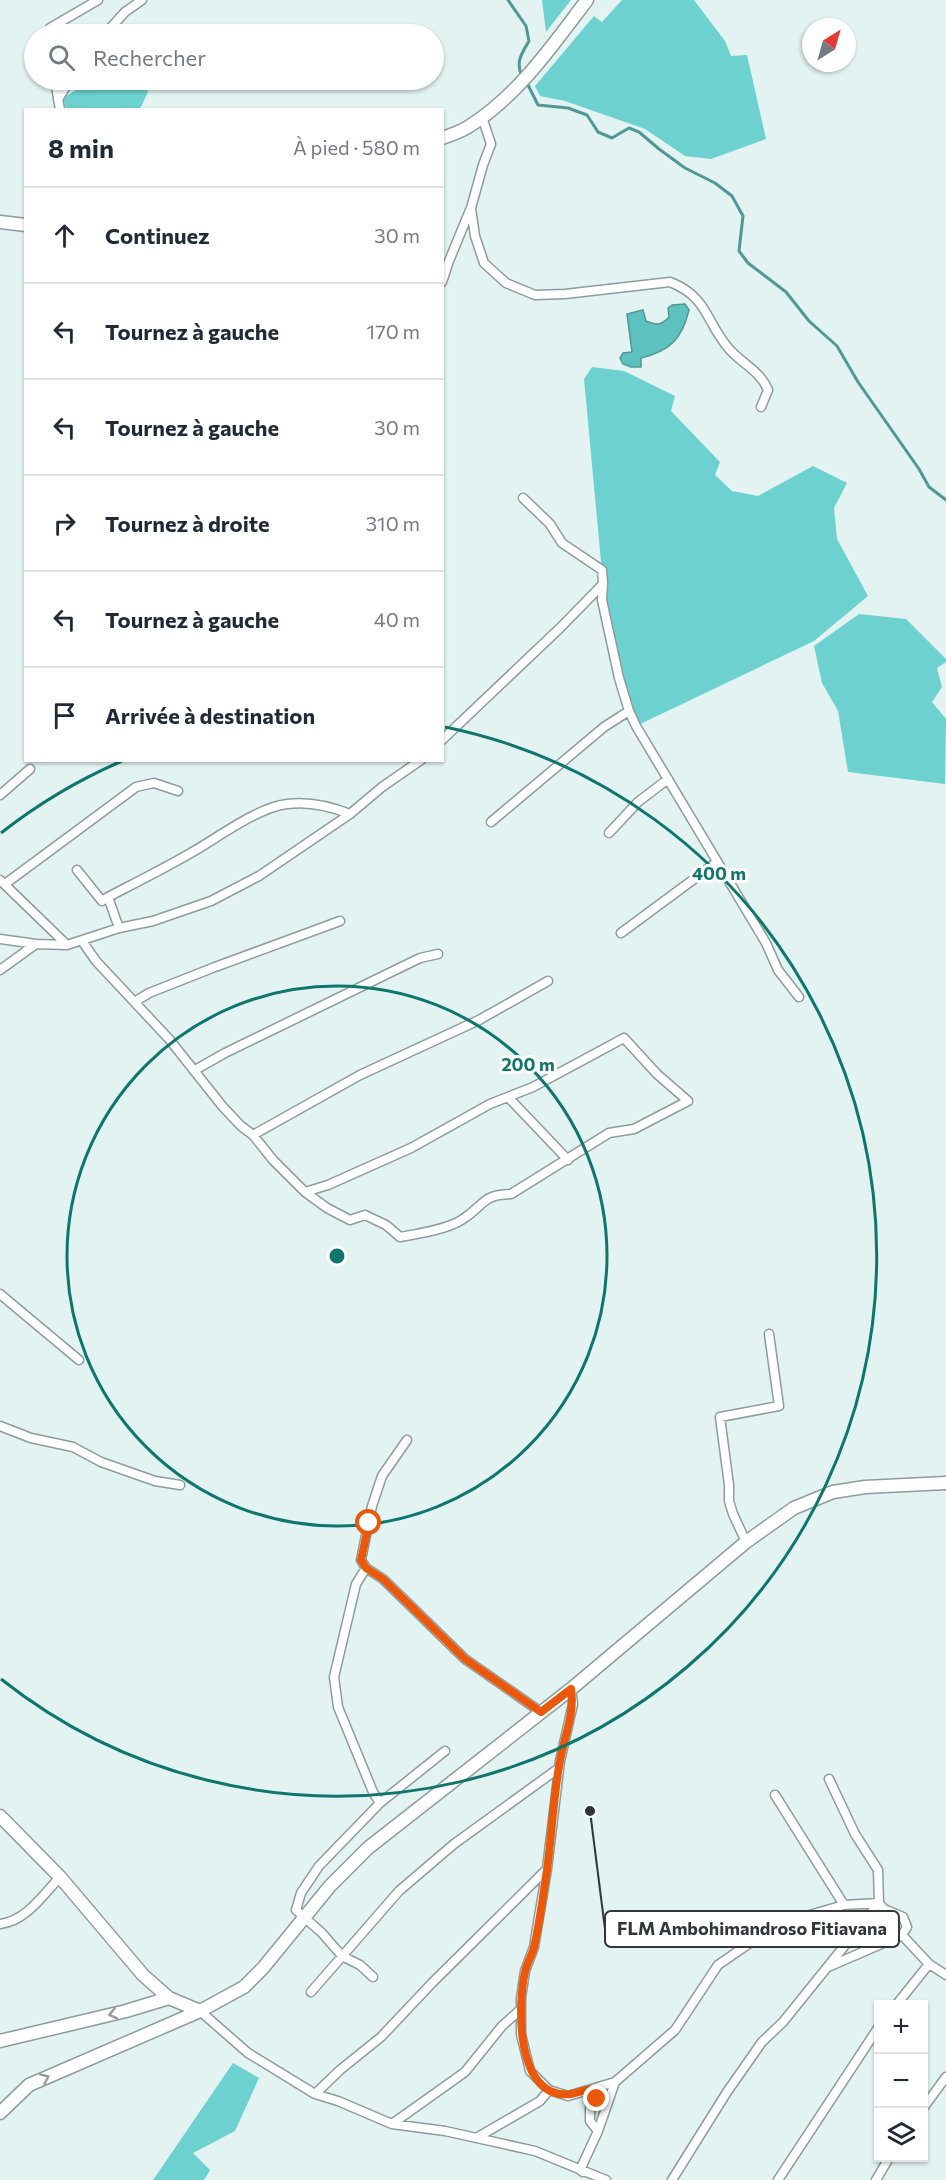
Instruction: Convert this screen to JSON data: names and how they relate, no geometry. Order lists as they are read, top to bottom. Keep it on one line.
{"places":["FLM Ambohimandroso Fitiavana"],"north":"top right","page":{"search":"Rechercher","heading":["8 min","À pied · 580 m"],"list":[["Continuez","30 m"],["Tournez à gauche","170 m"],["Tournez à gauche","30 m"],["Tournez à droite","310 m"],["Tournez à gauche","40 m"],"Arrivée à destination"],"map_buttons":["+","−"]},"rings":["400 m","200 m"]}
